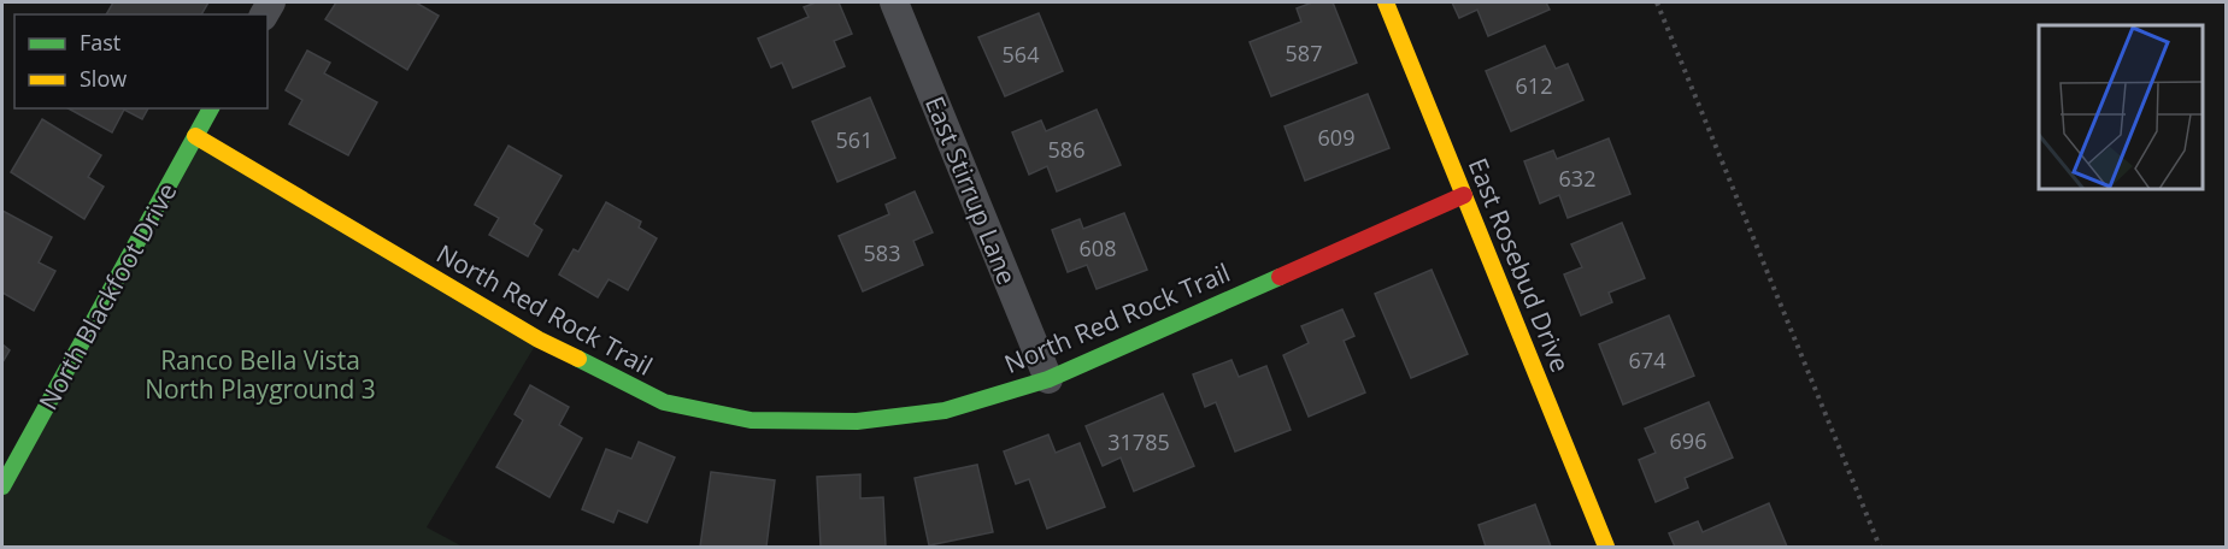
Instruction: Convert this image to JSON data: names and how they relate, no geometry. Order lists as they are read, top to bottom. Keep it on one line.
{"streets":{"street":["East Stirrup Lane","East Rosebud Drive","North Blackfoot Drive","North Red Rock Trail"]},"crossings":[["East Stirrup Lane","North Red Rock Trail"],["East Rosebud Drive","North Red Rock Trail"],["North Blackfoot Drive","North Red Rock Trail"]],"parks":["Ranco Bella Vista North Playground 3"],"house_numbers":["587","564","612","609","561","586","632","608","583","674","696","31785"],"legend":["Fast","Slow"]}
